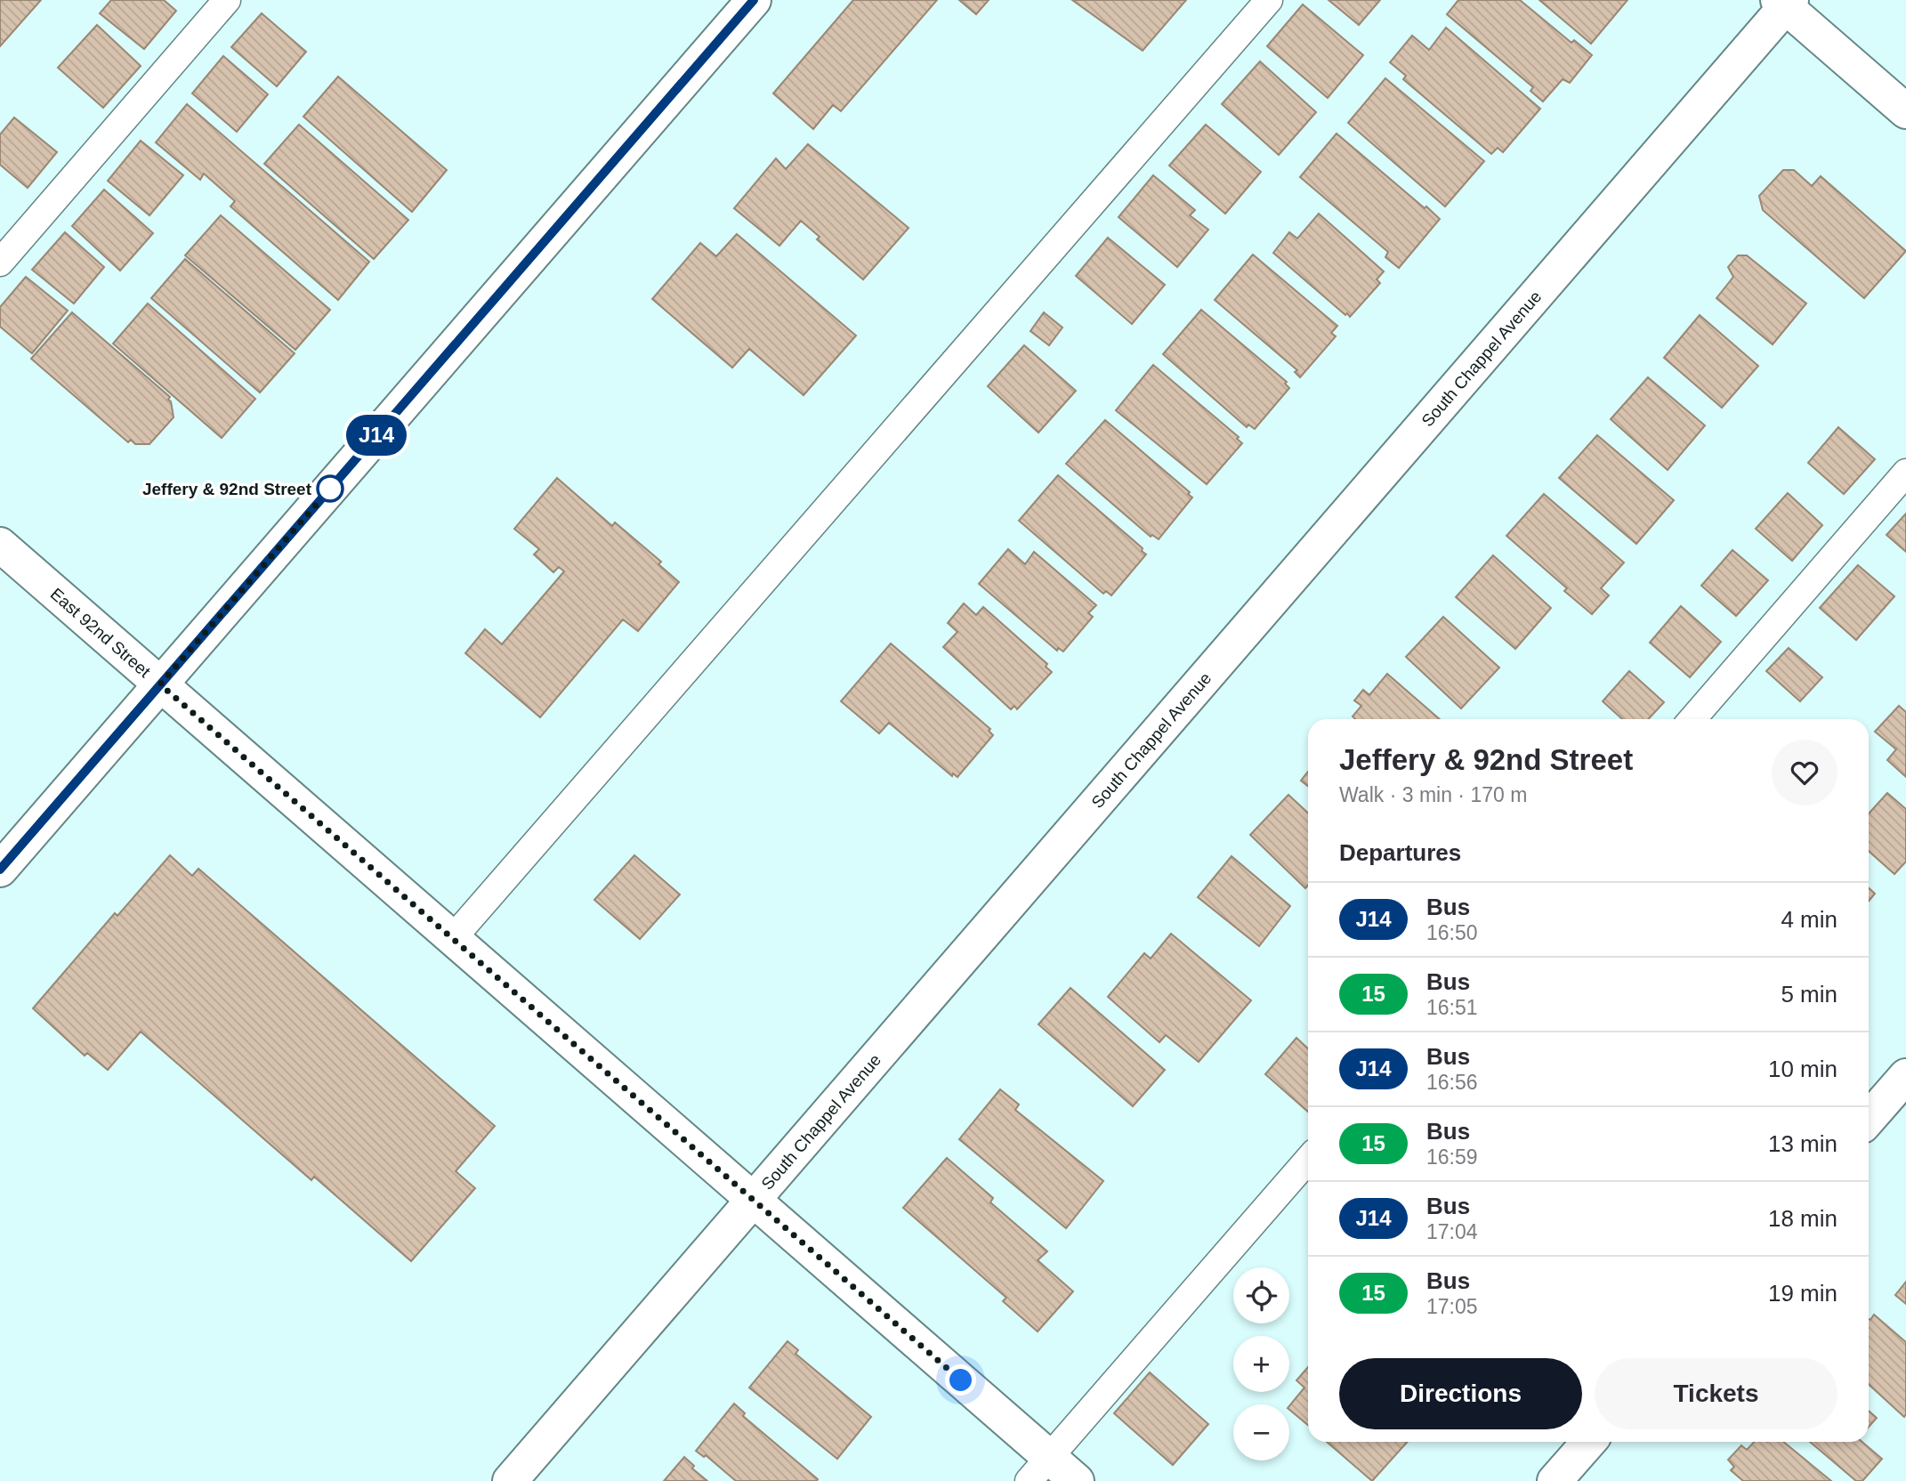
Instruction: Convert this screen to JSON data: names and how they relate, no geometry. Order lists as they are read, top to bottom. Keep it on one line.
{"streets":{"street":["South Chappel Avenue","East 92nd Street"]},"crossings":[["South Chappel Avenue","East 92nd Street"]],"places":["Jeffery & 92nd Street"],"lines":["bus line J14"],"page":{"on_map":"J14","heading":[["Jeffery & 92nd Street","Walk · 3 min · 170 m"],"Departures"],"list":[{"mark":"J14","name":"Bus","note":"16:50","value":"4 min"},{"mark":"15","name":"Bus","note":"16:51","value":"5 min"},{"mark":"J14","name":"Bus","note":"16:56","value":"10 min"},{"mark":"15","name":"Bus","note":"16:59","value":"13 min"},{"mark":"J14","name":"Bus","note":"17:04","value":"18 min"},{"mark":"15","name":"Bus","note":"17:05","value":"19 min"}],"map_buttons":["+","−"],"buttons":["Directions","Tickets"]}}
